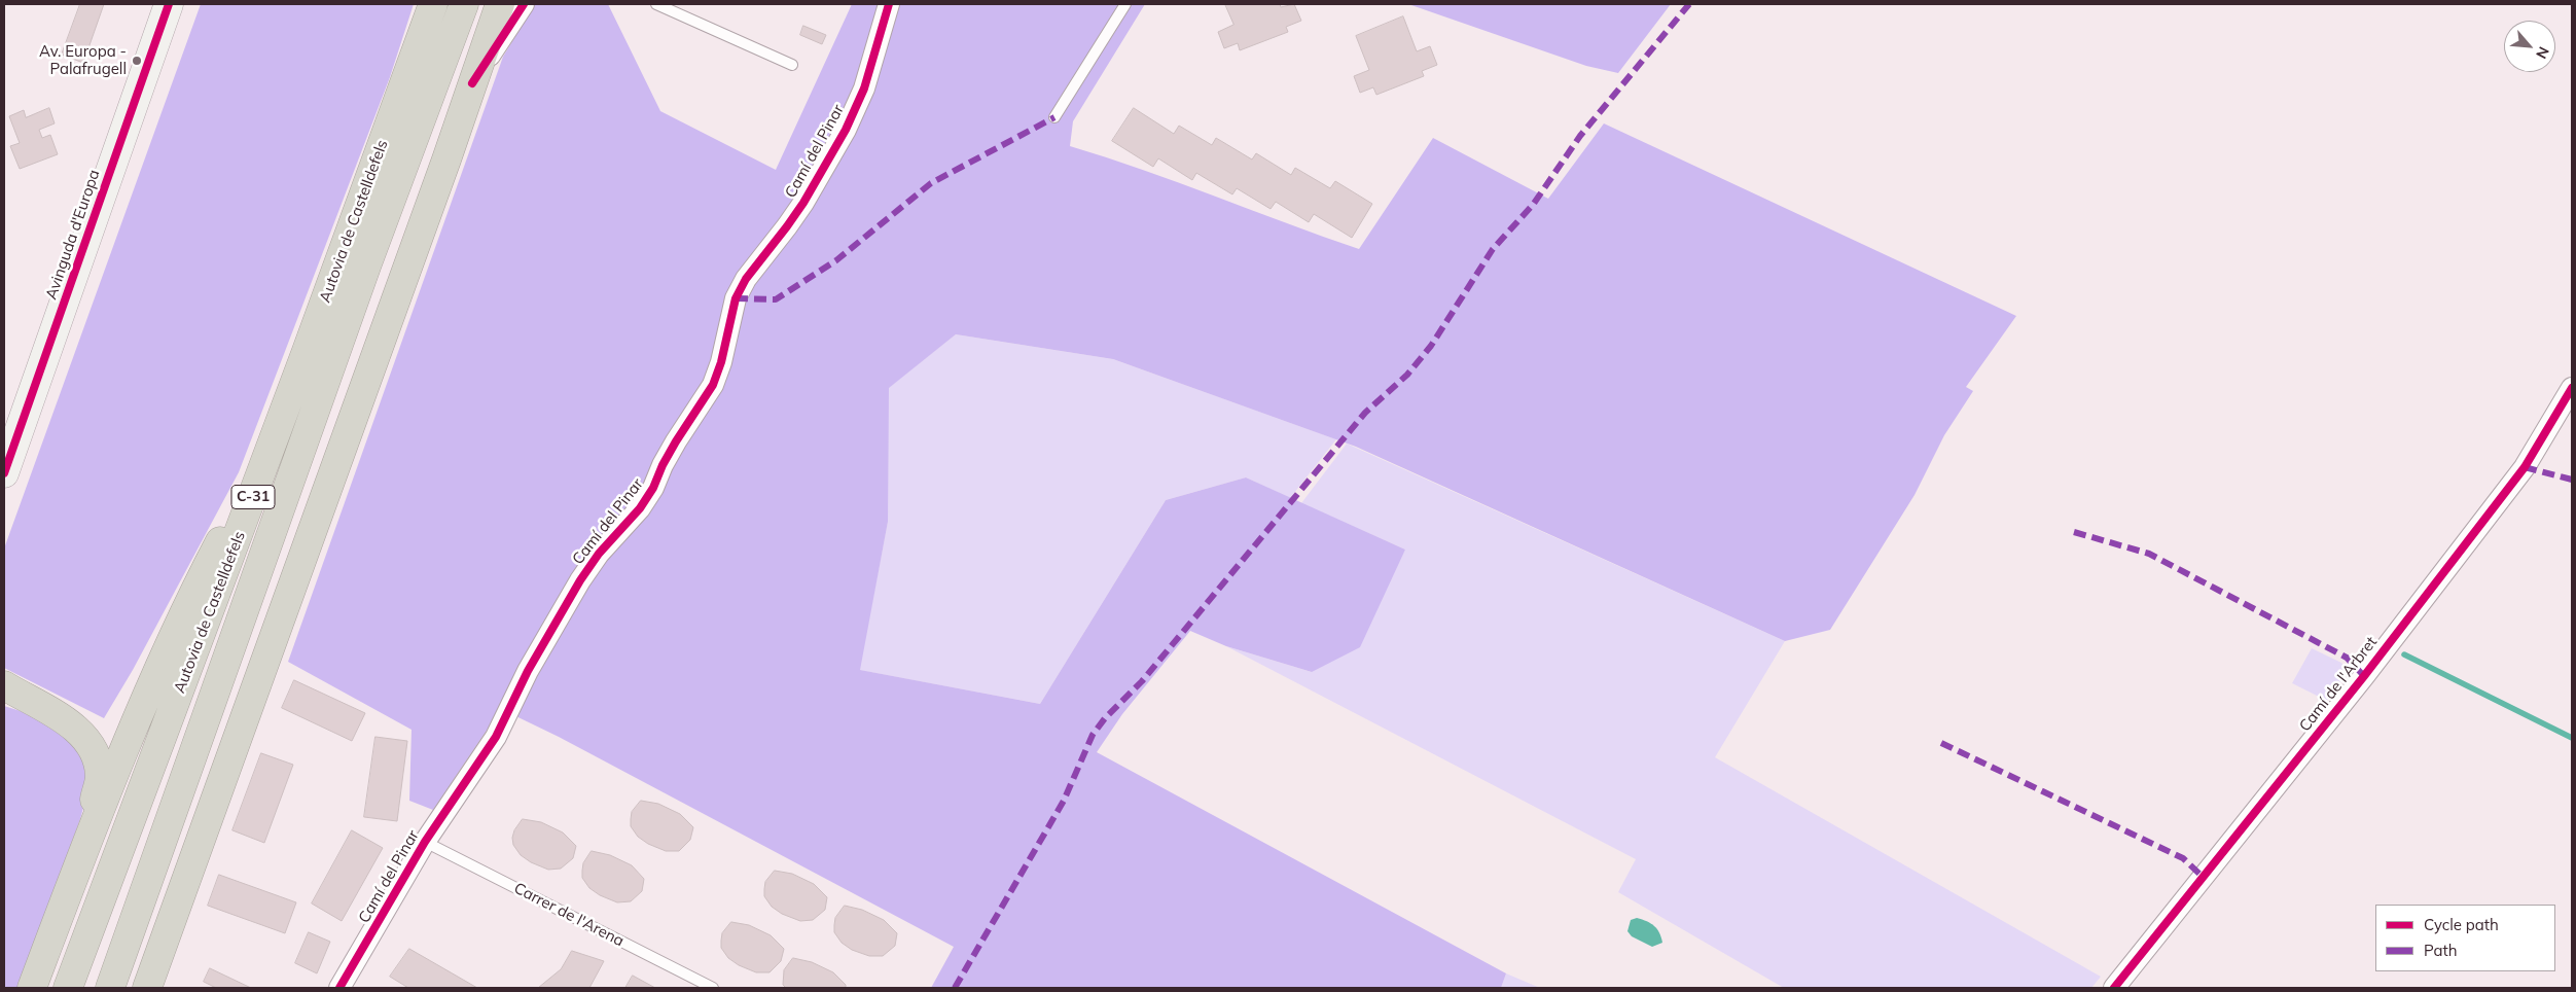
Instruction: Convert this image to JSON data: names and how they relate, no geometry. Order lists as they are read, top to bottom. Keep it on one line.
{"streets":{"highway":["Autovia de Castelldefels","C-31"],"street":["Camí del Pinar","Avinguda d'Europa","Camí de l'Arbret"],"lane":["Carrer de l'Arena"]},"crossings":[["Camí del Pinar","Carrer de l'Arena"]],"places":["Av. Europa - Palafrugell"],"legend":["Cycle path","Path"],"north":"bottom right"}
